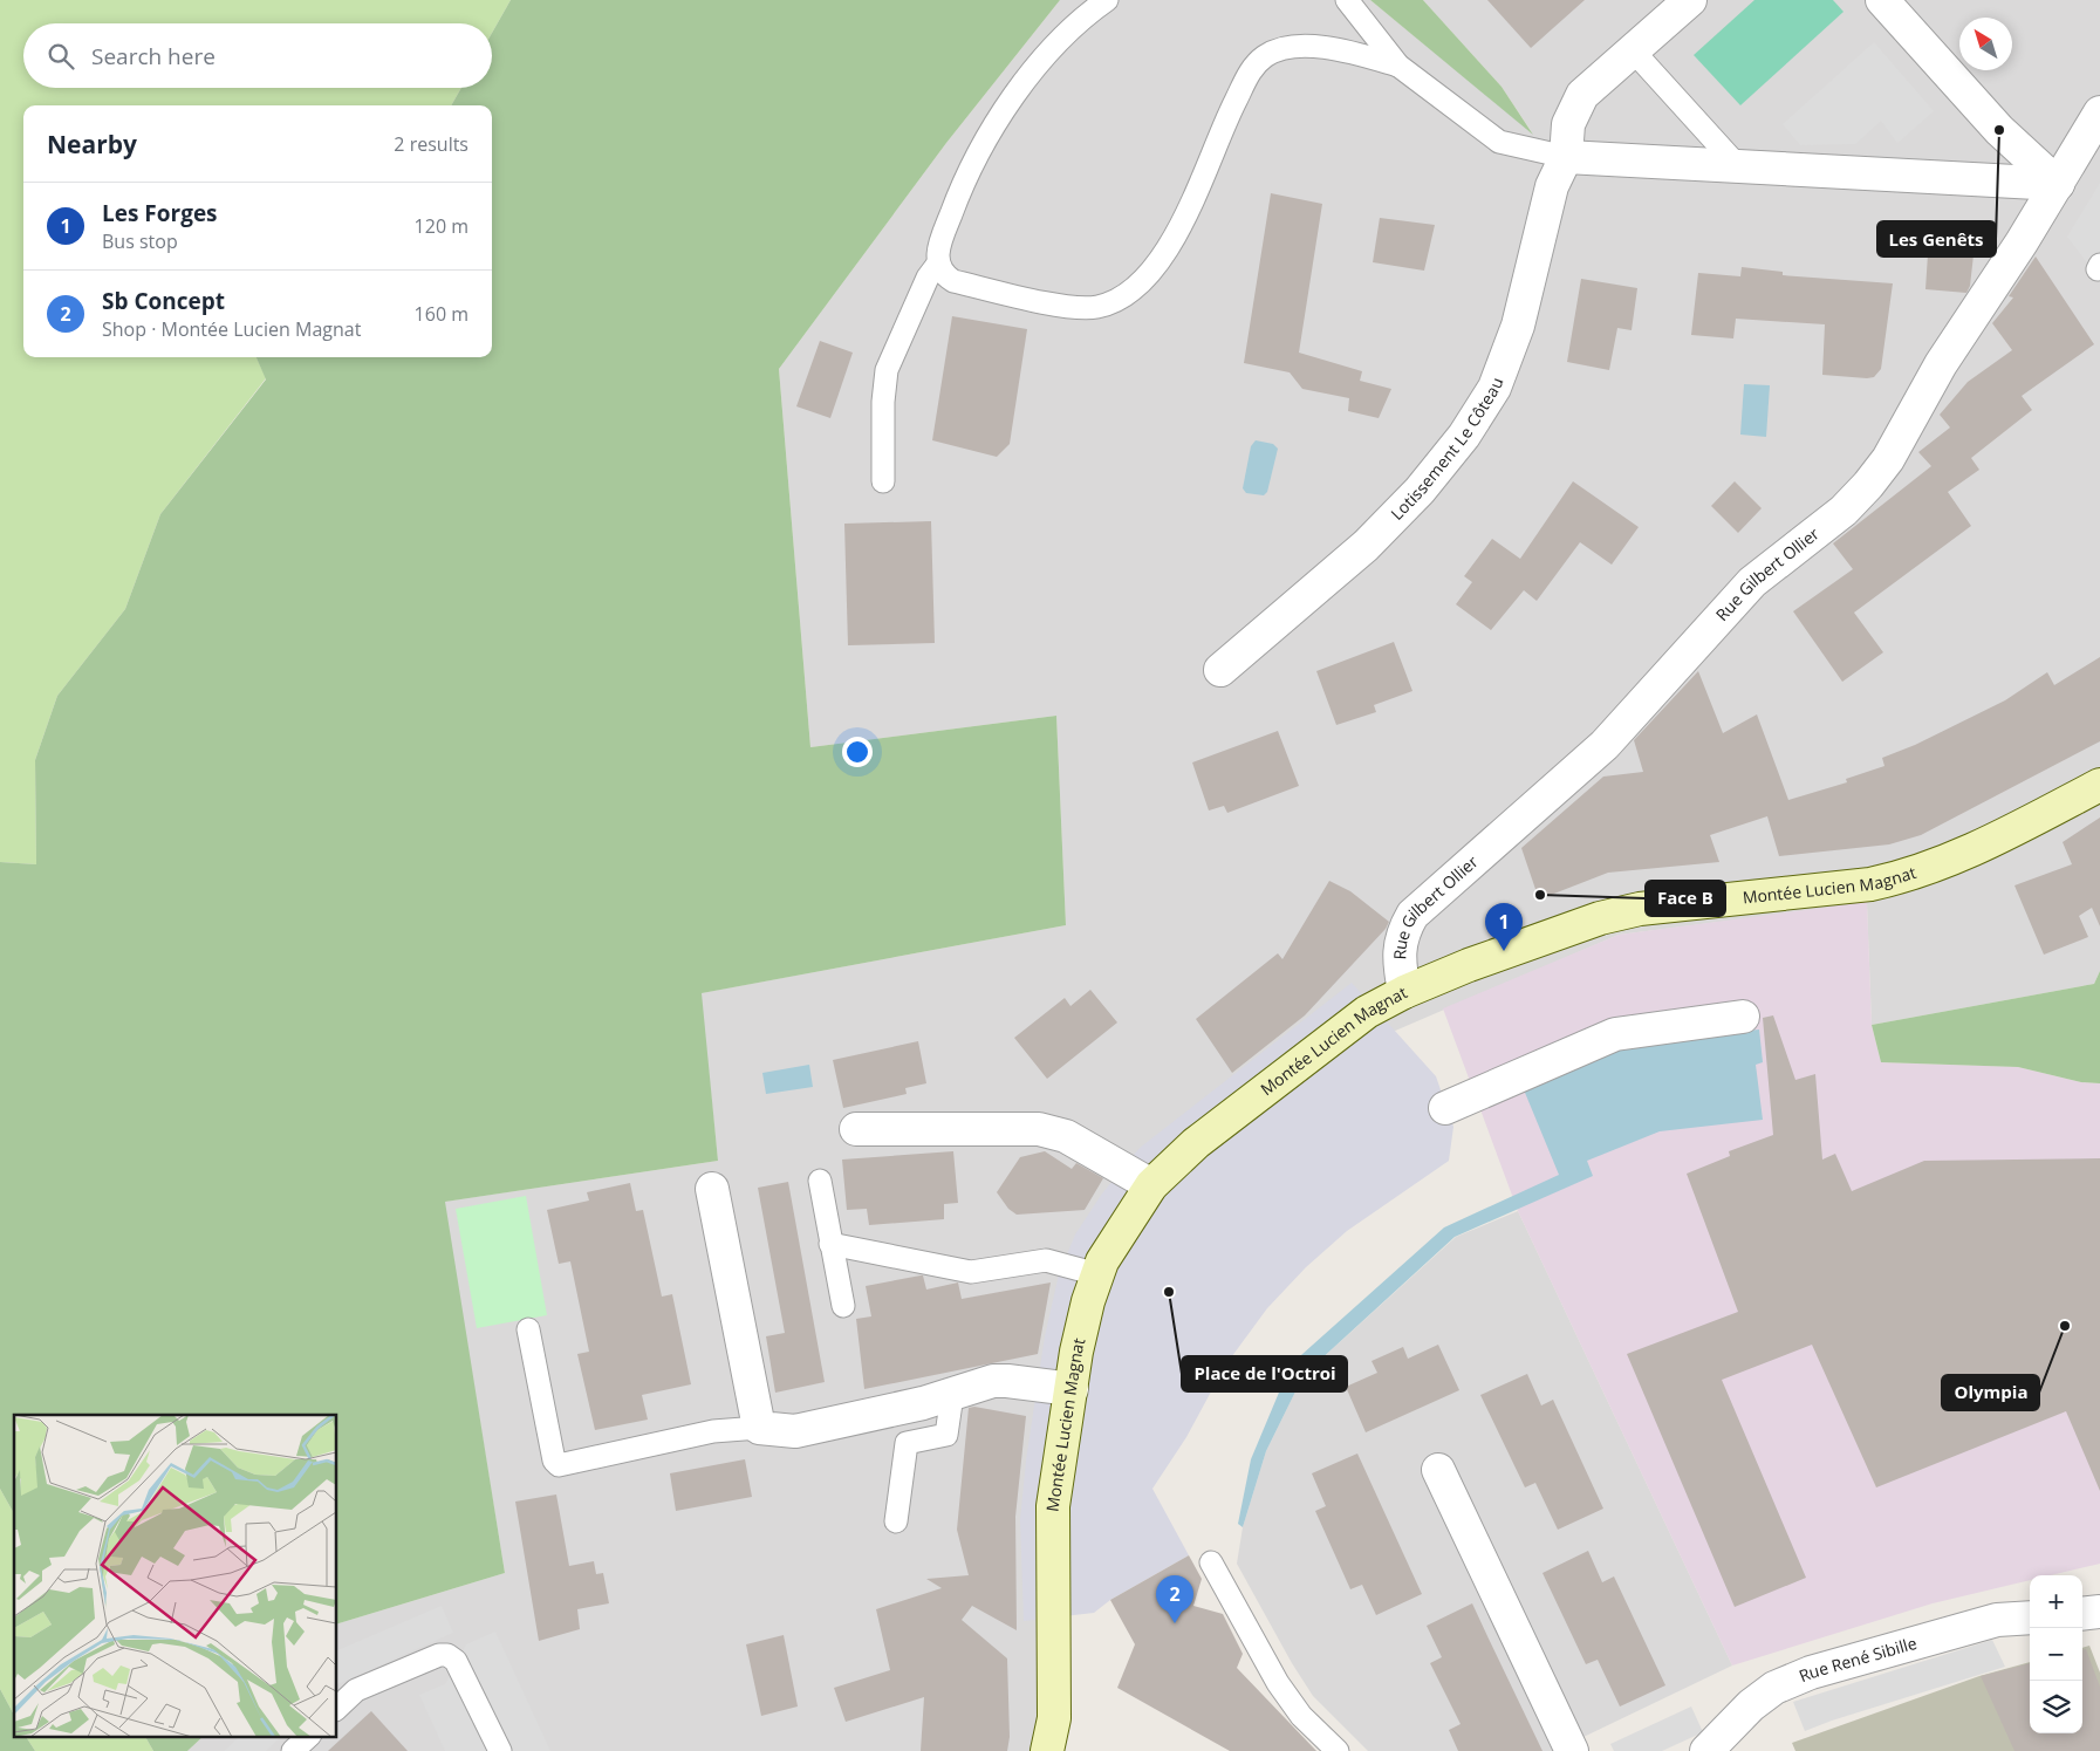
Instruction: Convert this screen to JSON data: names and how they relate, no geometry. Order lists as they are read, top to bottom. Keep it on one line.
{"streets":{"main road":["Montée Lucien Magnat"],"street":["Lotissement Le Côteau","Rue Gilbert Ollier","Rue René Sibille"]},"crossings":[["Rue Gilbert Ollier","Montée Lucien Magnat"]],"places":["Les Genêts","Face B","Place de l'Octroi","Olympia"],"north":"top left","page":{"search":"Search here","heading":["Nearby","2 results"],"list":[{"mark":"1","name":"Les Forges","note":"Bus stop","value":"120 m"},{"mark":"2","name":"Sb Concept","note":"Shop · Montée Lucien Magnat","value":"160 m"}],"pins":["1","2"],"map_buttons":["+","−"]}}
